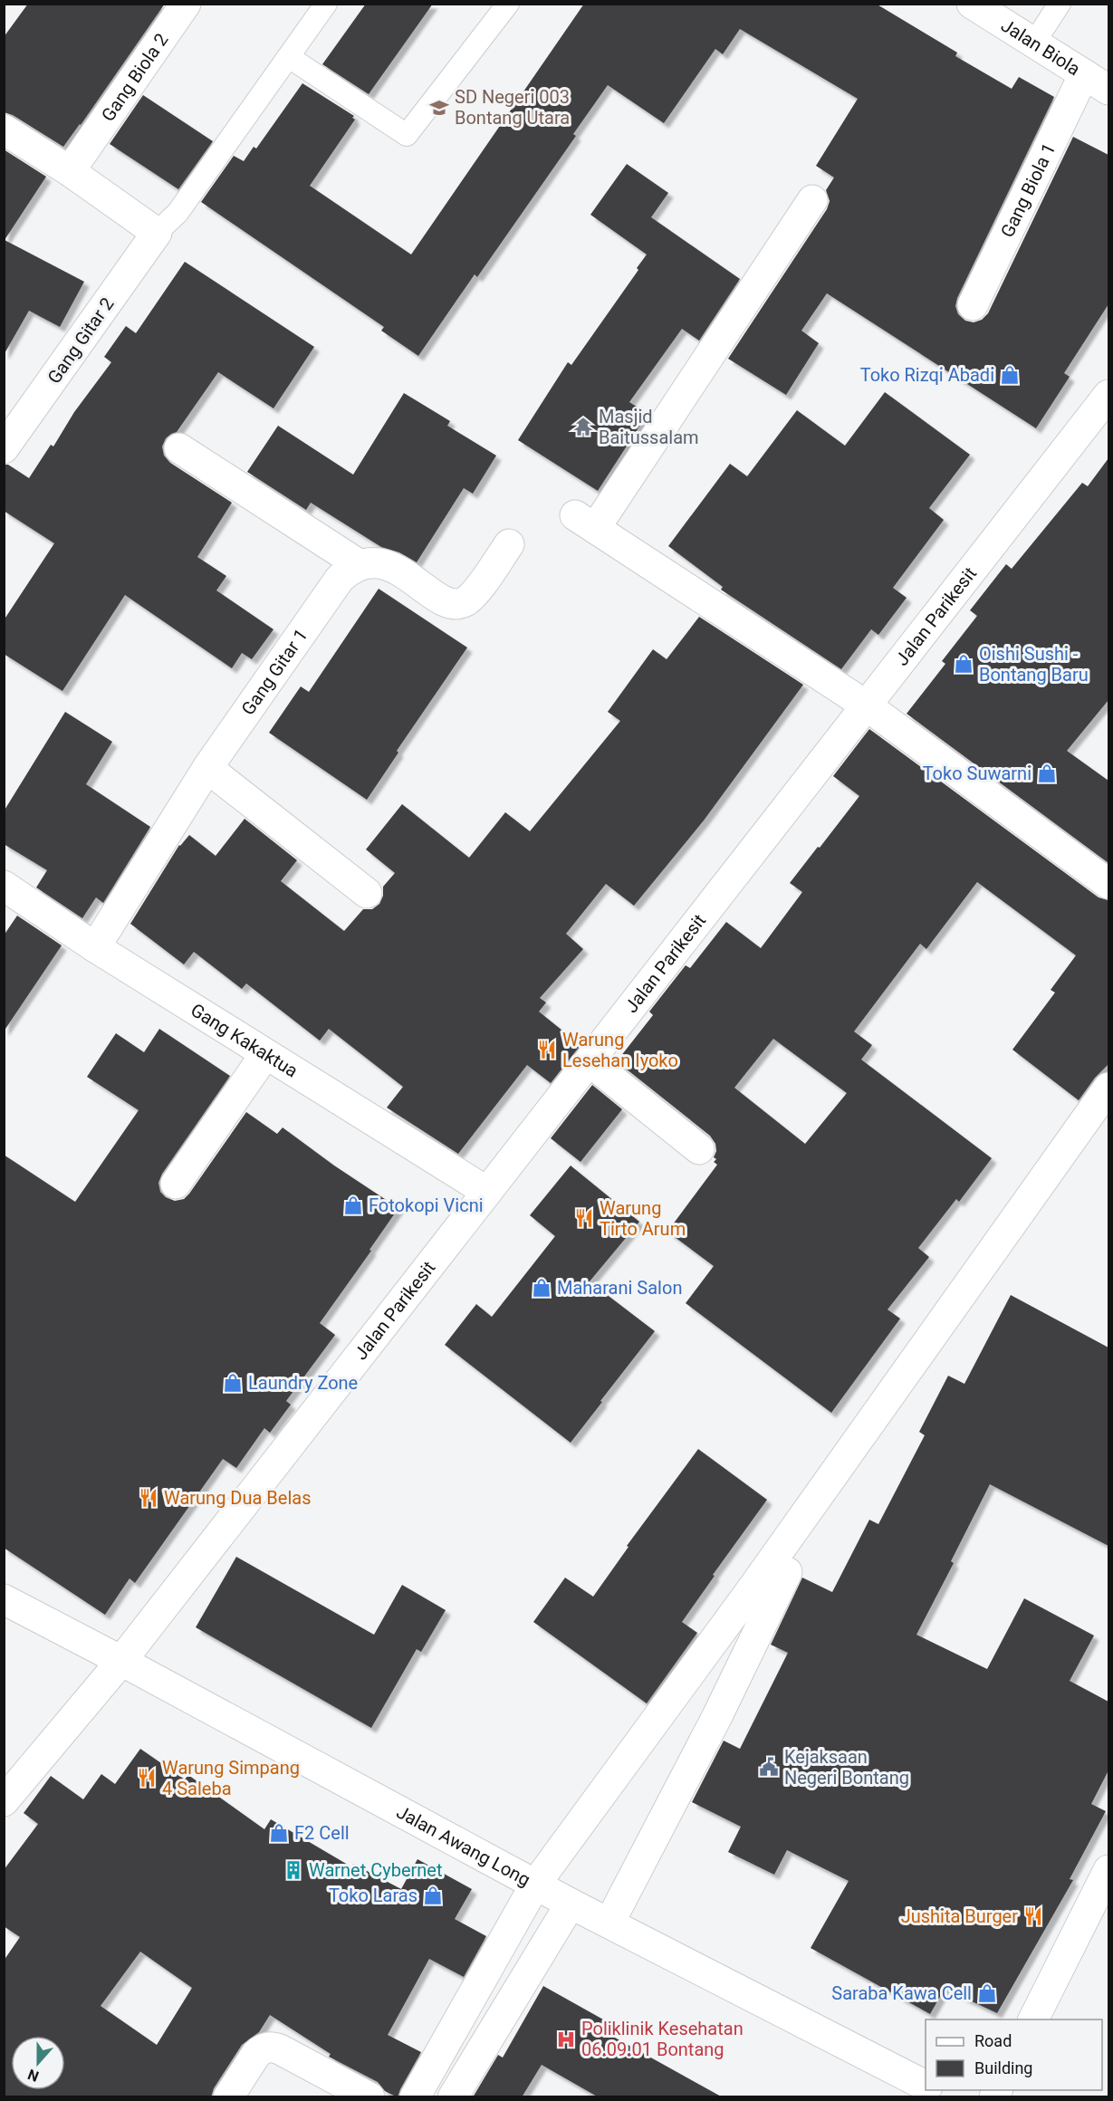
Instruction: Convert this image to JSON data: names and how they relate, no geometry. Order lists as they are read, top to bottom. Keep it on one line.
{"streets":{"street":["Jalan Biola","Gang Biola 2","Gang Biola 1","Gang Gitar 2","Jalan Parikesit","Gang Gitar 1","Gang Kakaktua","Jalan Awang Long"]},"crossings":[["Jalan Biola","Gang Biola 1"],["Jalan Parikesit","Gang Kakaktua"],["Jalan Parikesit","Jalan Awang Long"],["Gang Gitar 1","Gang Kakaktua"]],"places":{"school or university":["SD Negeri 003 Bontang Utara"],"shop":["Toko Rizqi Abadi","Oishi Sushi - Bontang Baru","Toko Suwarni","Fotokopi Vicni","Maharani Salon","Laundry Zone","F2 Cell","Toko Laras","Saraba Kawa Cell"],"temple":["Masjid Baitussalam"],"restaurant":["Warung Lesehan Iyoko","Warung Tirto Arum","Warung Dua Belas","Warung Simpang 4 Saleba","Jushita Burger"],"public building":["Kejaksaan Negeri Bontang"],"building":["Warnet Cybernet"],"hospital":["Poliklinik Kesehatan 06.09.01 Bontang"]},"legend":["Road","Building"],"north":"bottom"}
